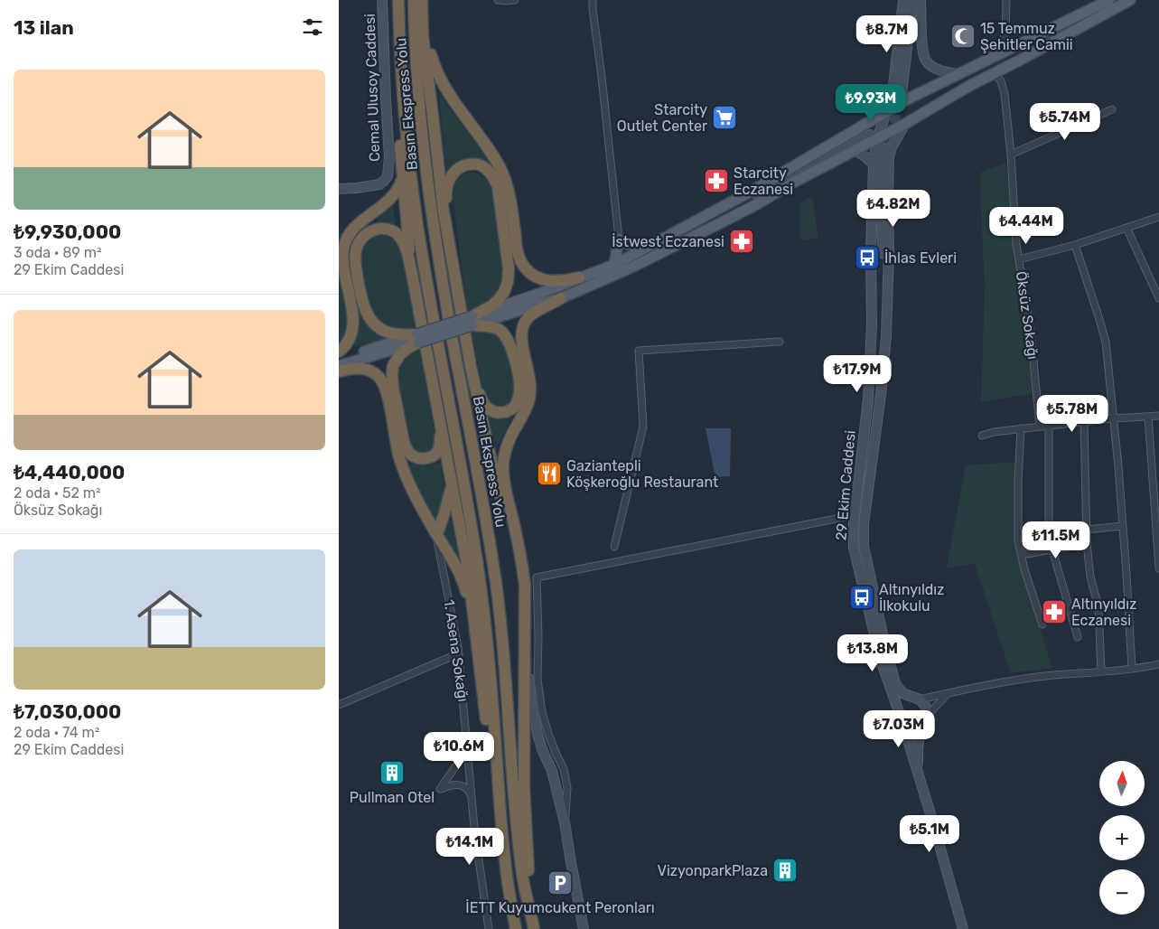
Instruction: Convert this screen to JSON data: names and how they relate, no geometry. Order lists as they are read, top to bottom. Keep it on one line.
{"streets":{"highway":["Basın Ekspress Yolu"],"main road":["Cemal Ulusoy Caddesi","29 Ekim Caddesi"],"street":["Öksüz Sokağı","1. Asena Sokağı"]},"places":{"mosque":["15 Temmuz Şehitler Camii"],"supermarket":["Starcity Outlet Center"],"pharmacy":["Starcity Eczanesi","İstwest Eczanesi","Altınyıldız Eczanesi"],"bus stop":["İhlas Evleri","Altınyıldız İlkokulu"],"restaurant":["Gaziantepli Köşkeroğlu Restaurant"],"building":["Pullman Otel","VizyonparkPlaza"],"parking":["İETT Kuyumcukent Peronları"]},"north":"top","page":{"heading":"13 ilan","price":["₺8.7M","₺9.93M","₺5.74M","₺4.82M","₺4.44M","₺17.9M","₺5.78M","₺11.5M","₺13.8M","₺7.03M","₺10.6M","₺5.1M","₺14.1M"],"list":[{"name":"₺9,930,000","note":"3 oda · 89 m² · 29 Ekim Caddesi"},{"name":"₺4,440,000","note":"2 oda · 52 m² · Öksüz Sokağı"},{"name":"₺7,030,000","note":"2 oda · 74 m² · 29 Ekim Caddesi"}],"map_buttons":["+","−"]}}
